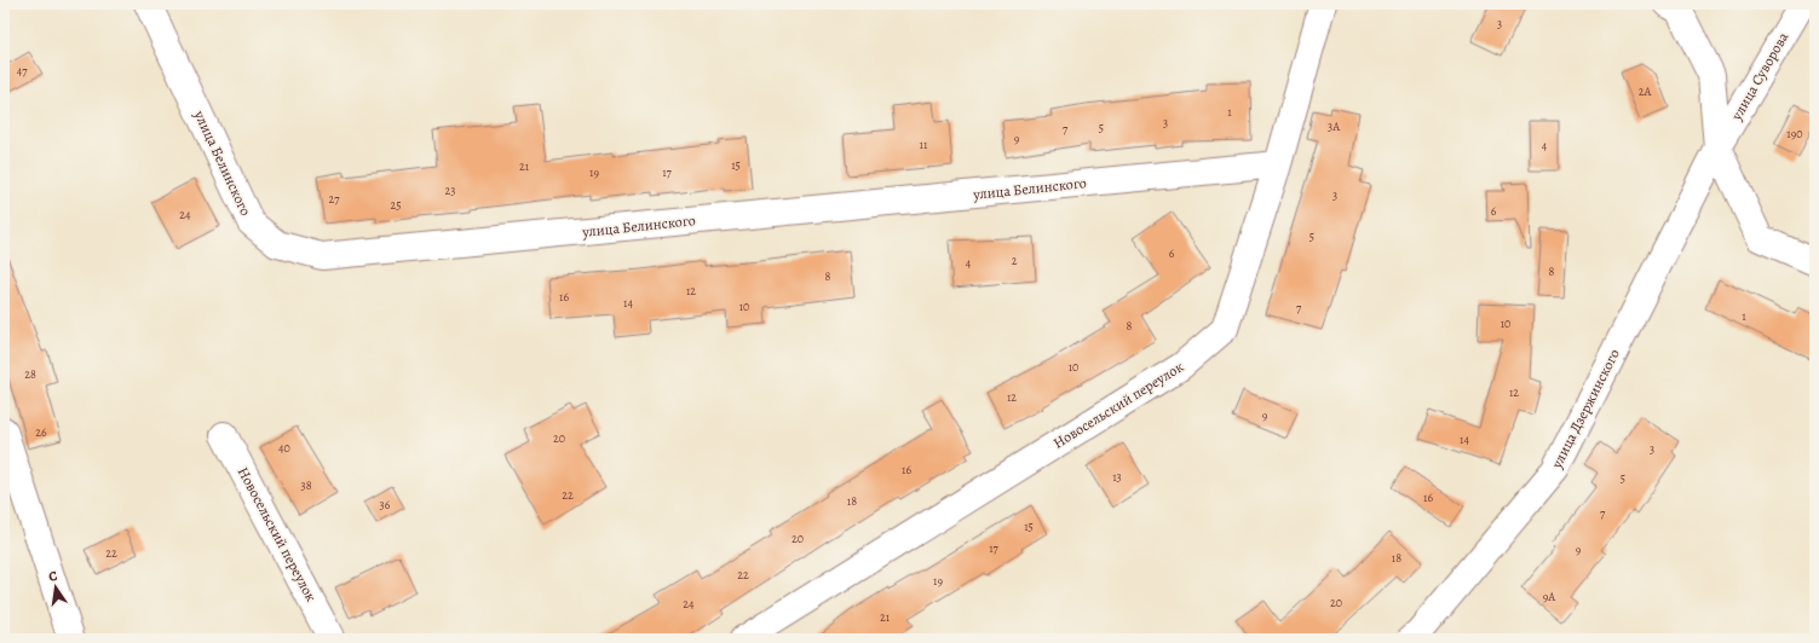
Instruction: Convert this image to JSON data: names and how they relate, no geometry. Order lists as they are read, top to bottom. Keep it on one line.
{"streets":{"street":["улица Суворова","улица Белинского","Новосельский переулок","улица Дзержинского"]},"crossings":[["улица Суворова","улица Дзержинского"],["улица Белинского","Новосельский переулок"]],"house_numbers":["3","47","2А","1","3","3А","5","7","190","9","11","4","15","21","19","17","23","3","27","25","6","24","5","6","2","4","8","8","12","16","14","10","7","1","10","8","10","28","12","12","9","26","20","14","40","3","16","13","5","38","22","16","18","36","7","15","20","17","9","22","18","22","19","9А","20","24","21"],"north":"top"}
